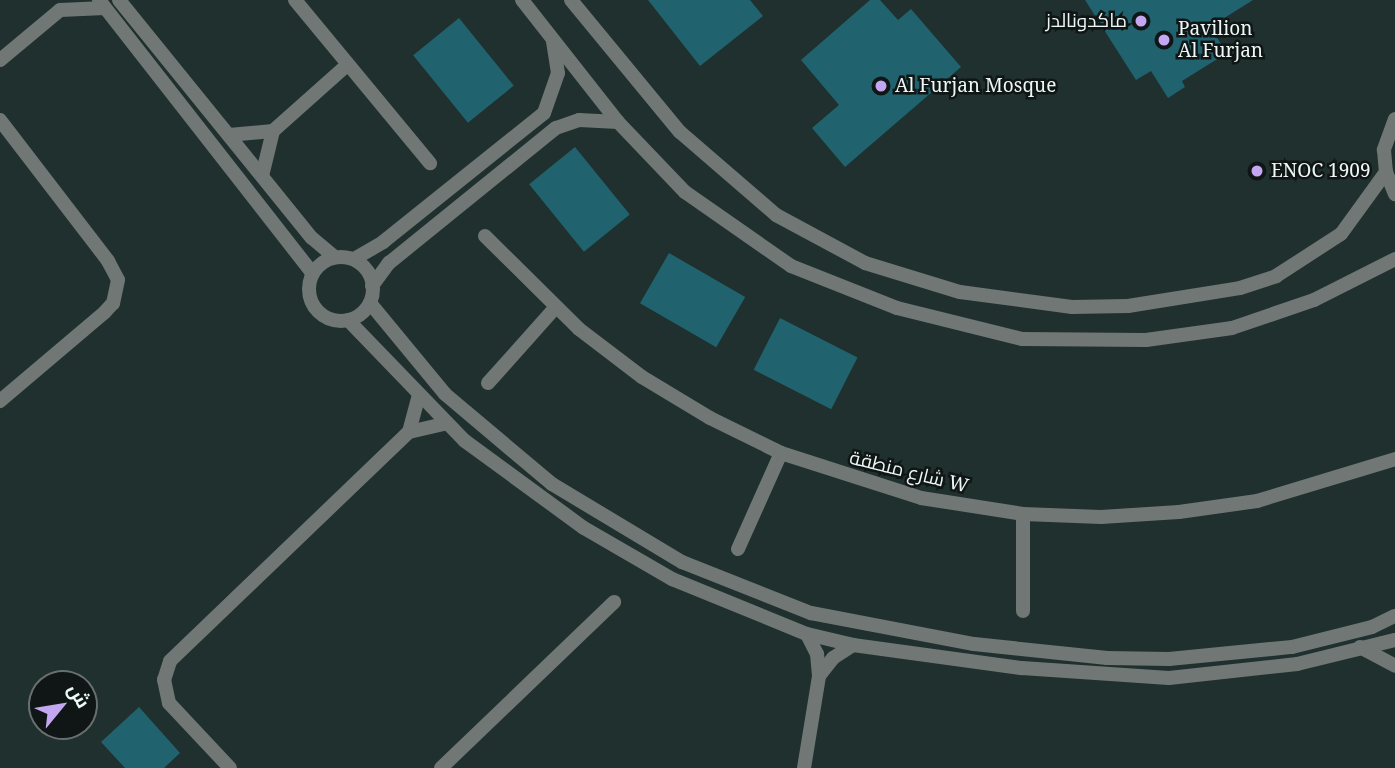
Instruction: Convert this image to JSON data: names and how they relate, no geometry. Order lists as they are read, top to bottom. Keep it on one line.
{"streets":{"street":["شارع منطقة W"]},"places":["ماكدونالدز","Pavilion Al Furjan","Al Furjan Mosque","ENOC 1909"],"north":"top right"}
